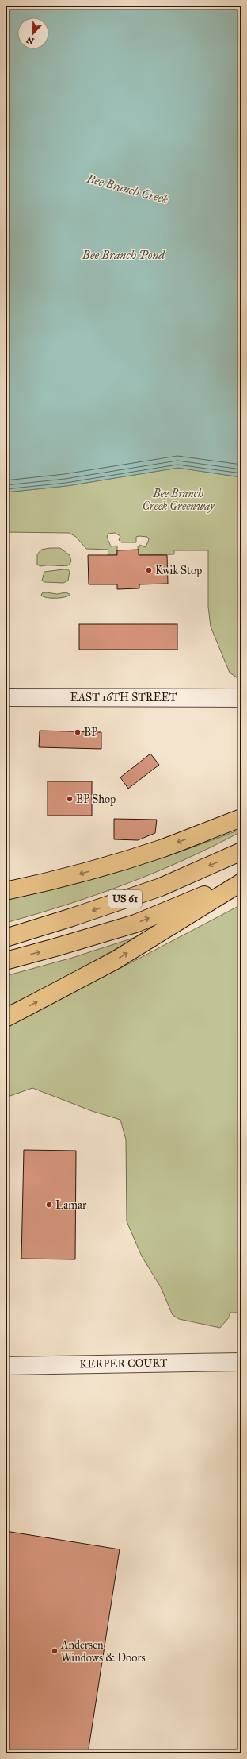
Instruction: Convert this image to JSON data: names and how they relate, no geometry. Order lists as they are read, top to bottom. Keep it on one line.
{"streets":{"highway":["US 61"],"street":["EAST 16TH STREET","KERPER COURT"]},"water":["Bee Branch Creek","Bee Branch Pond"],"parks":["Bee Branch Creek Greenway"],"places":["Kwik Stop","BP","BP Shop","Lamar","Andersen Windows & Doors"],"north":"bottom"}
